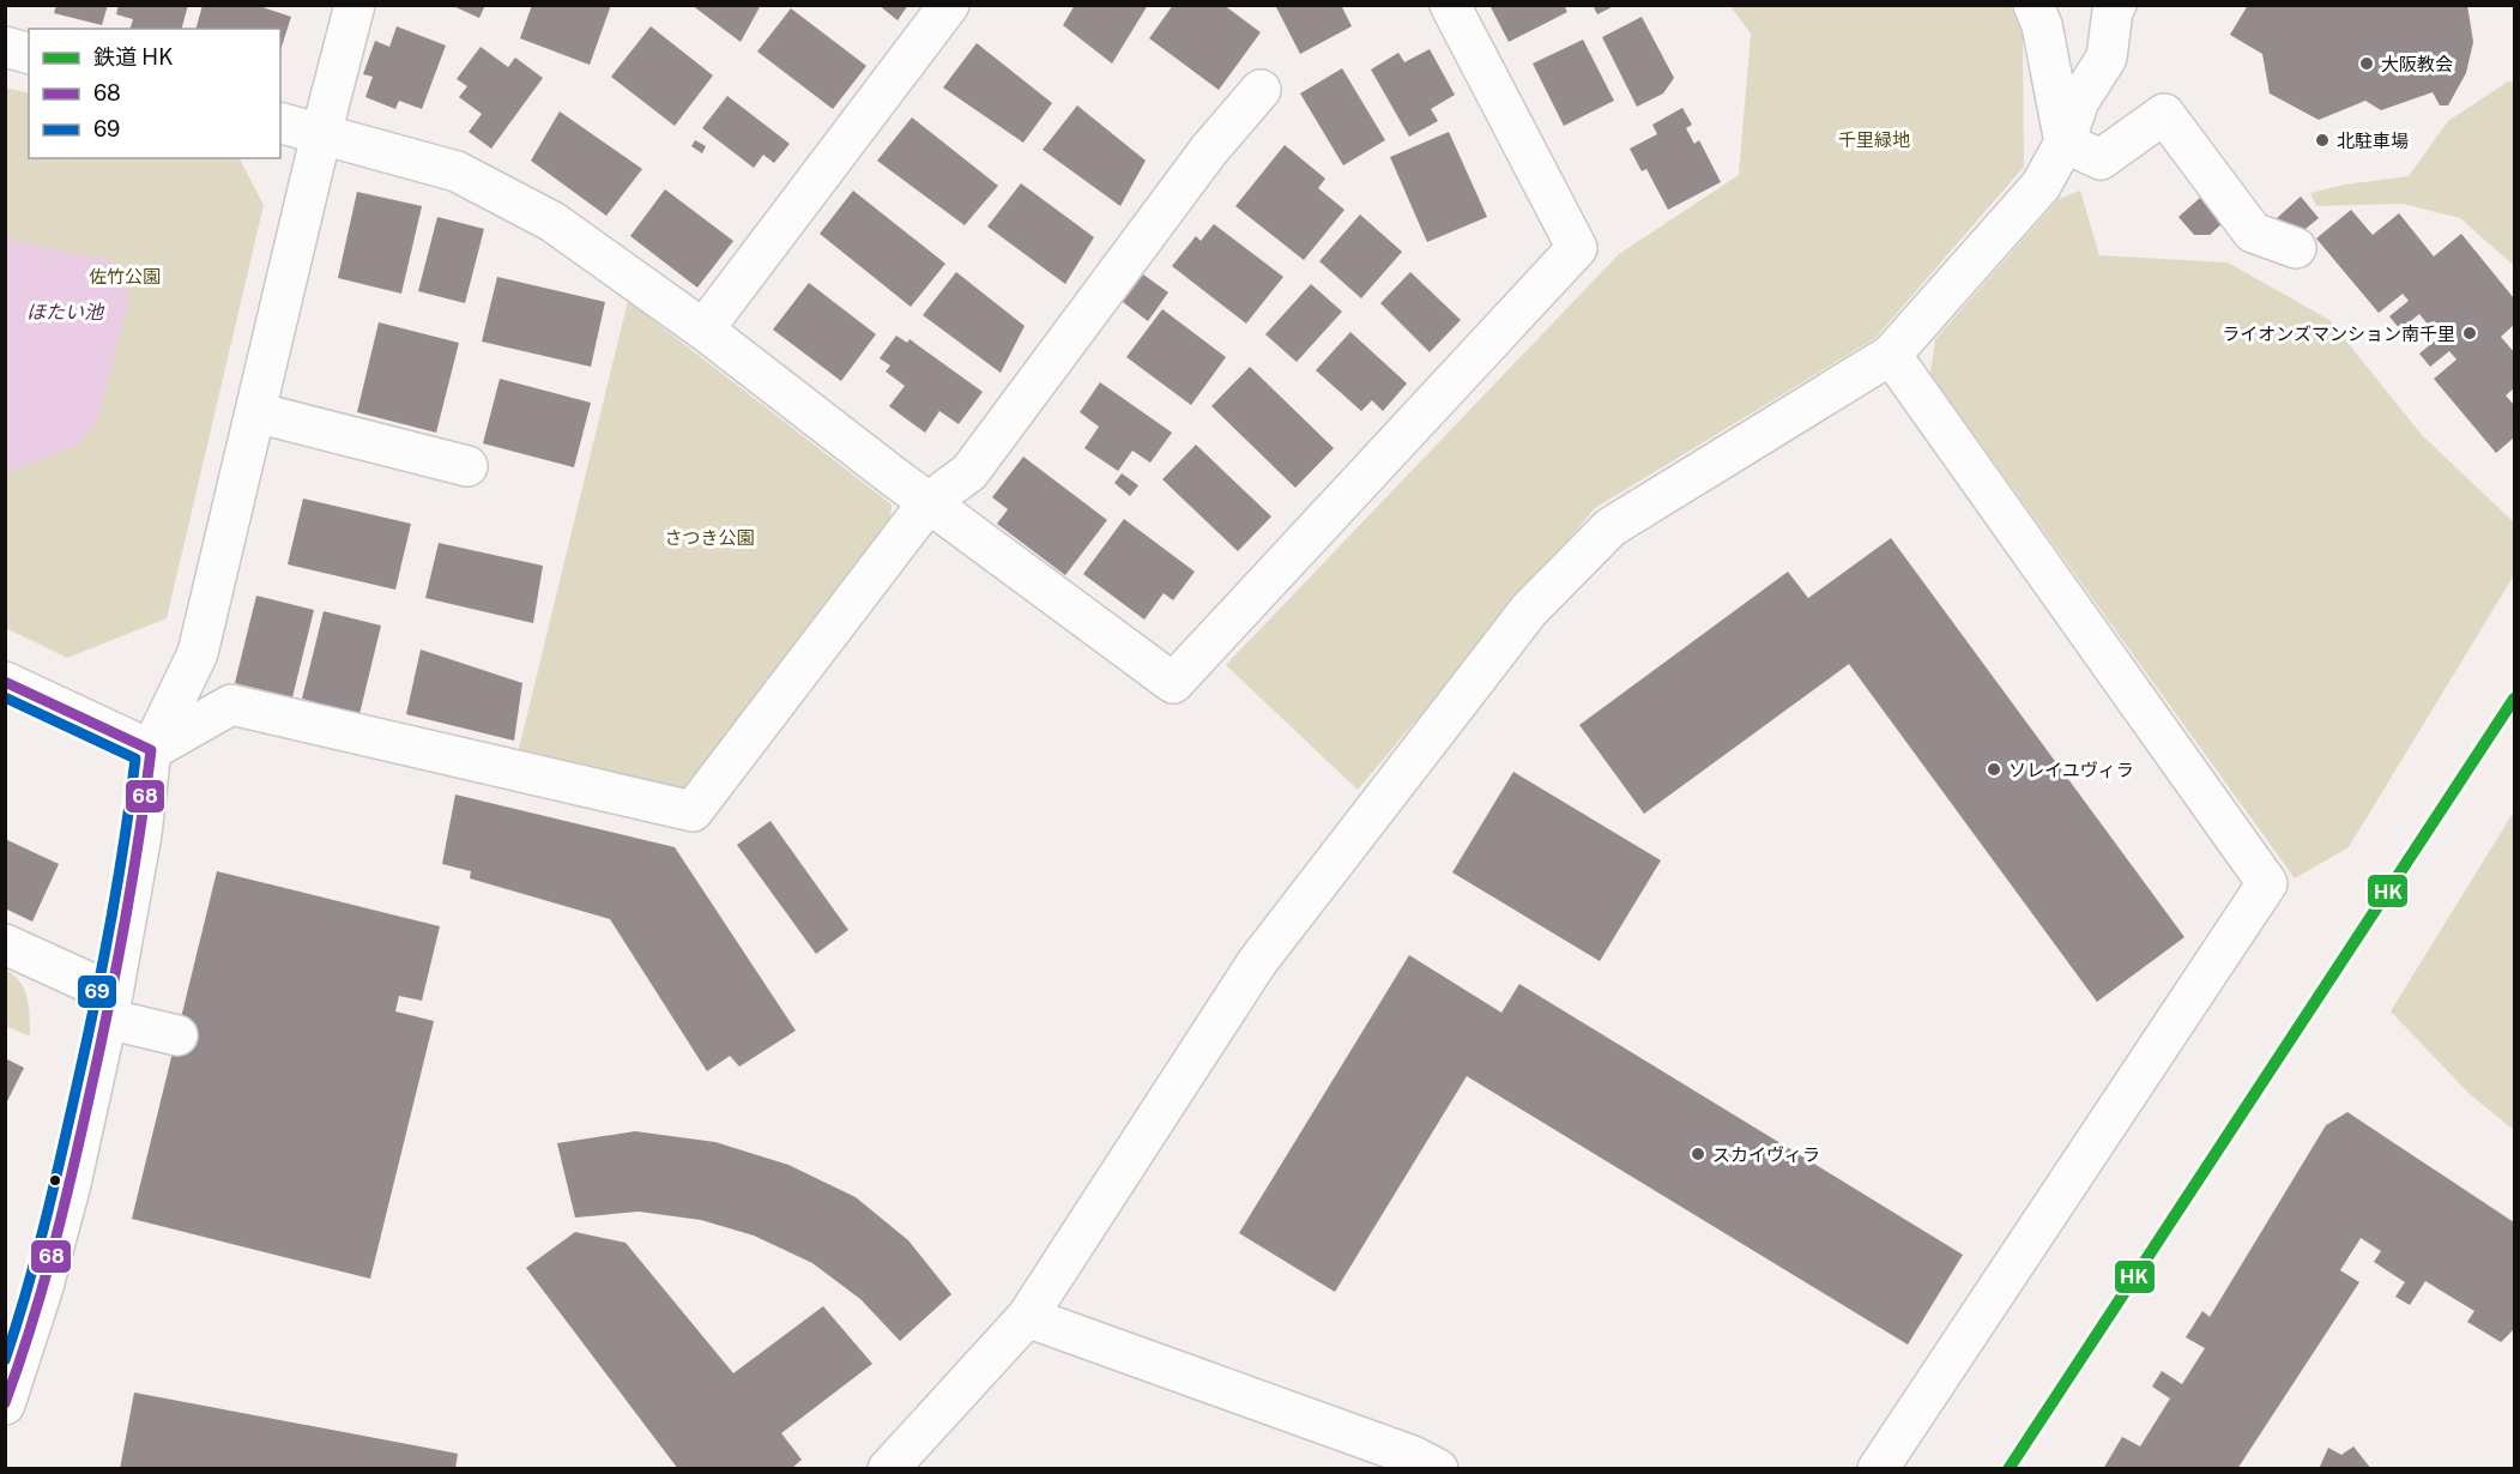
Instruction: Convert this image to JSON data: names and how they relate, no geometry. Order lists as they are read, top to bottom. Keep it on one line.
{"water":["ほたい池"],"parks":["千里緑地","佐竹公園","さつき公園"],"places":["大阪教会","北駐車場","ライオンズマンション南千里","ソレイユヴィラ","スカイヴィラ"],"lines":["transit line 68","transit line 69","rail line HK"],"legend":["鉄道 HK","68","69"]}
